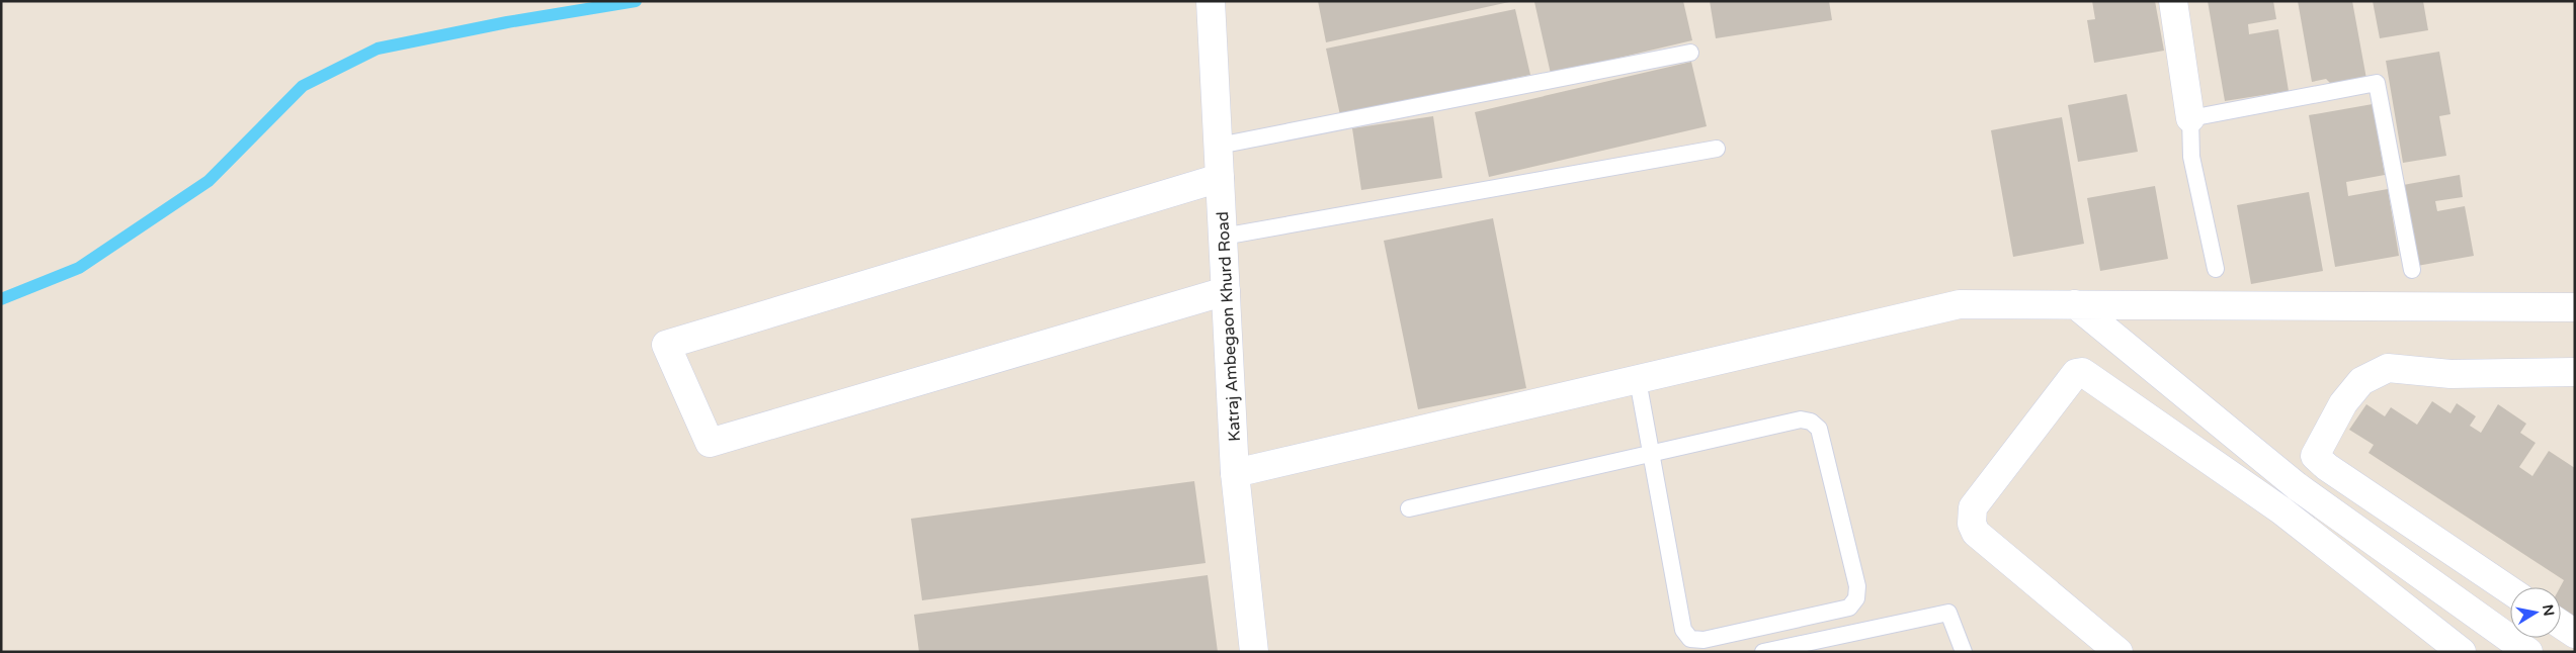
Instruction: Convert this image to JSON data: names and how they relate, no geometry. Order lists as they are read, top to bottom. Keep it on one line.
{"streets":{"street":["Katraj Ambegaon Khurd Road"]},"north":"right"}
